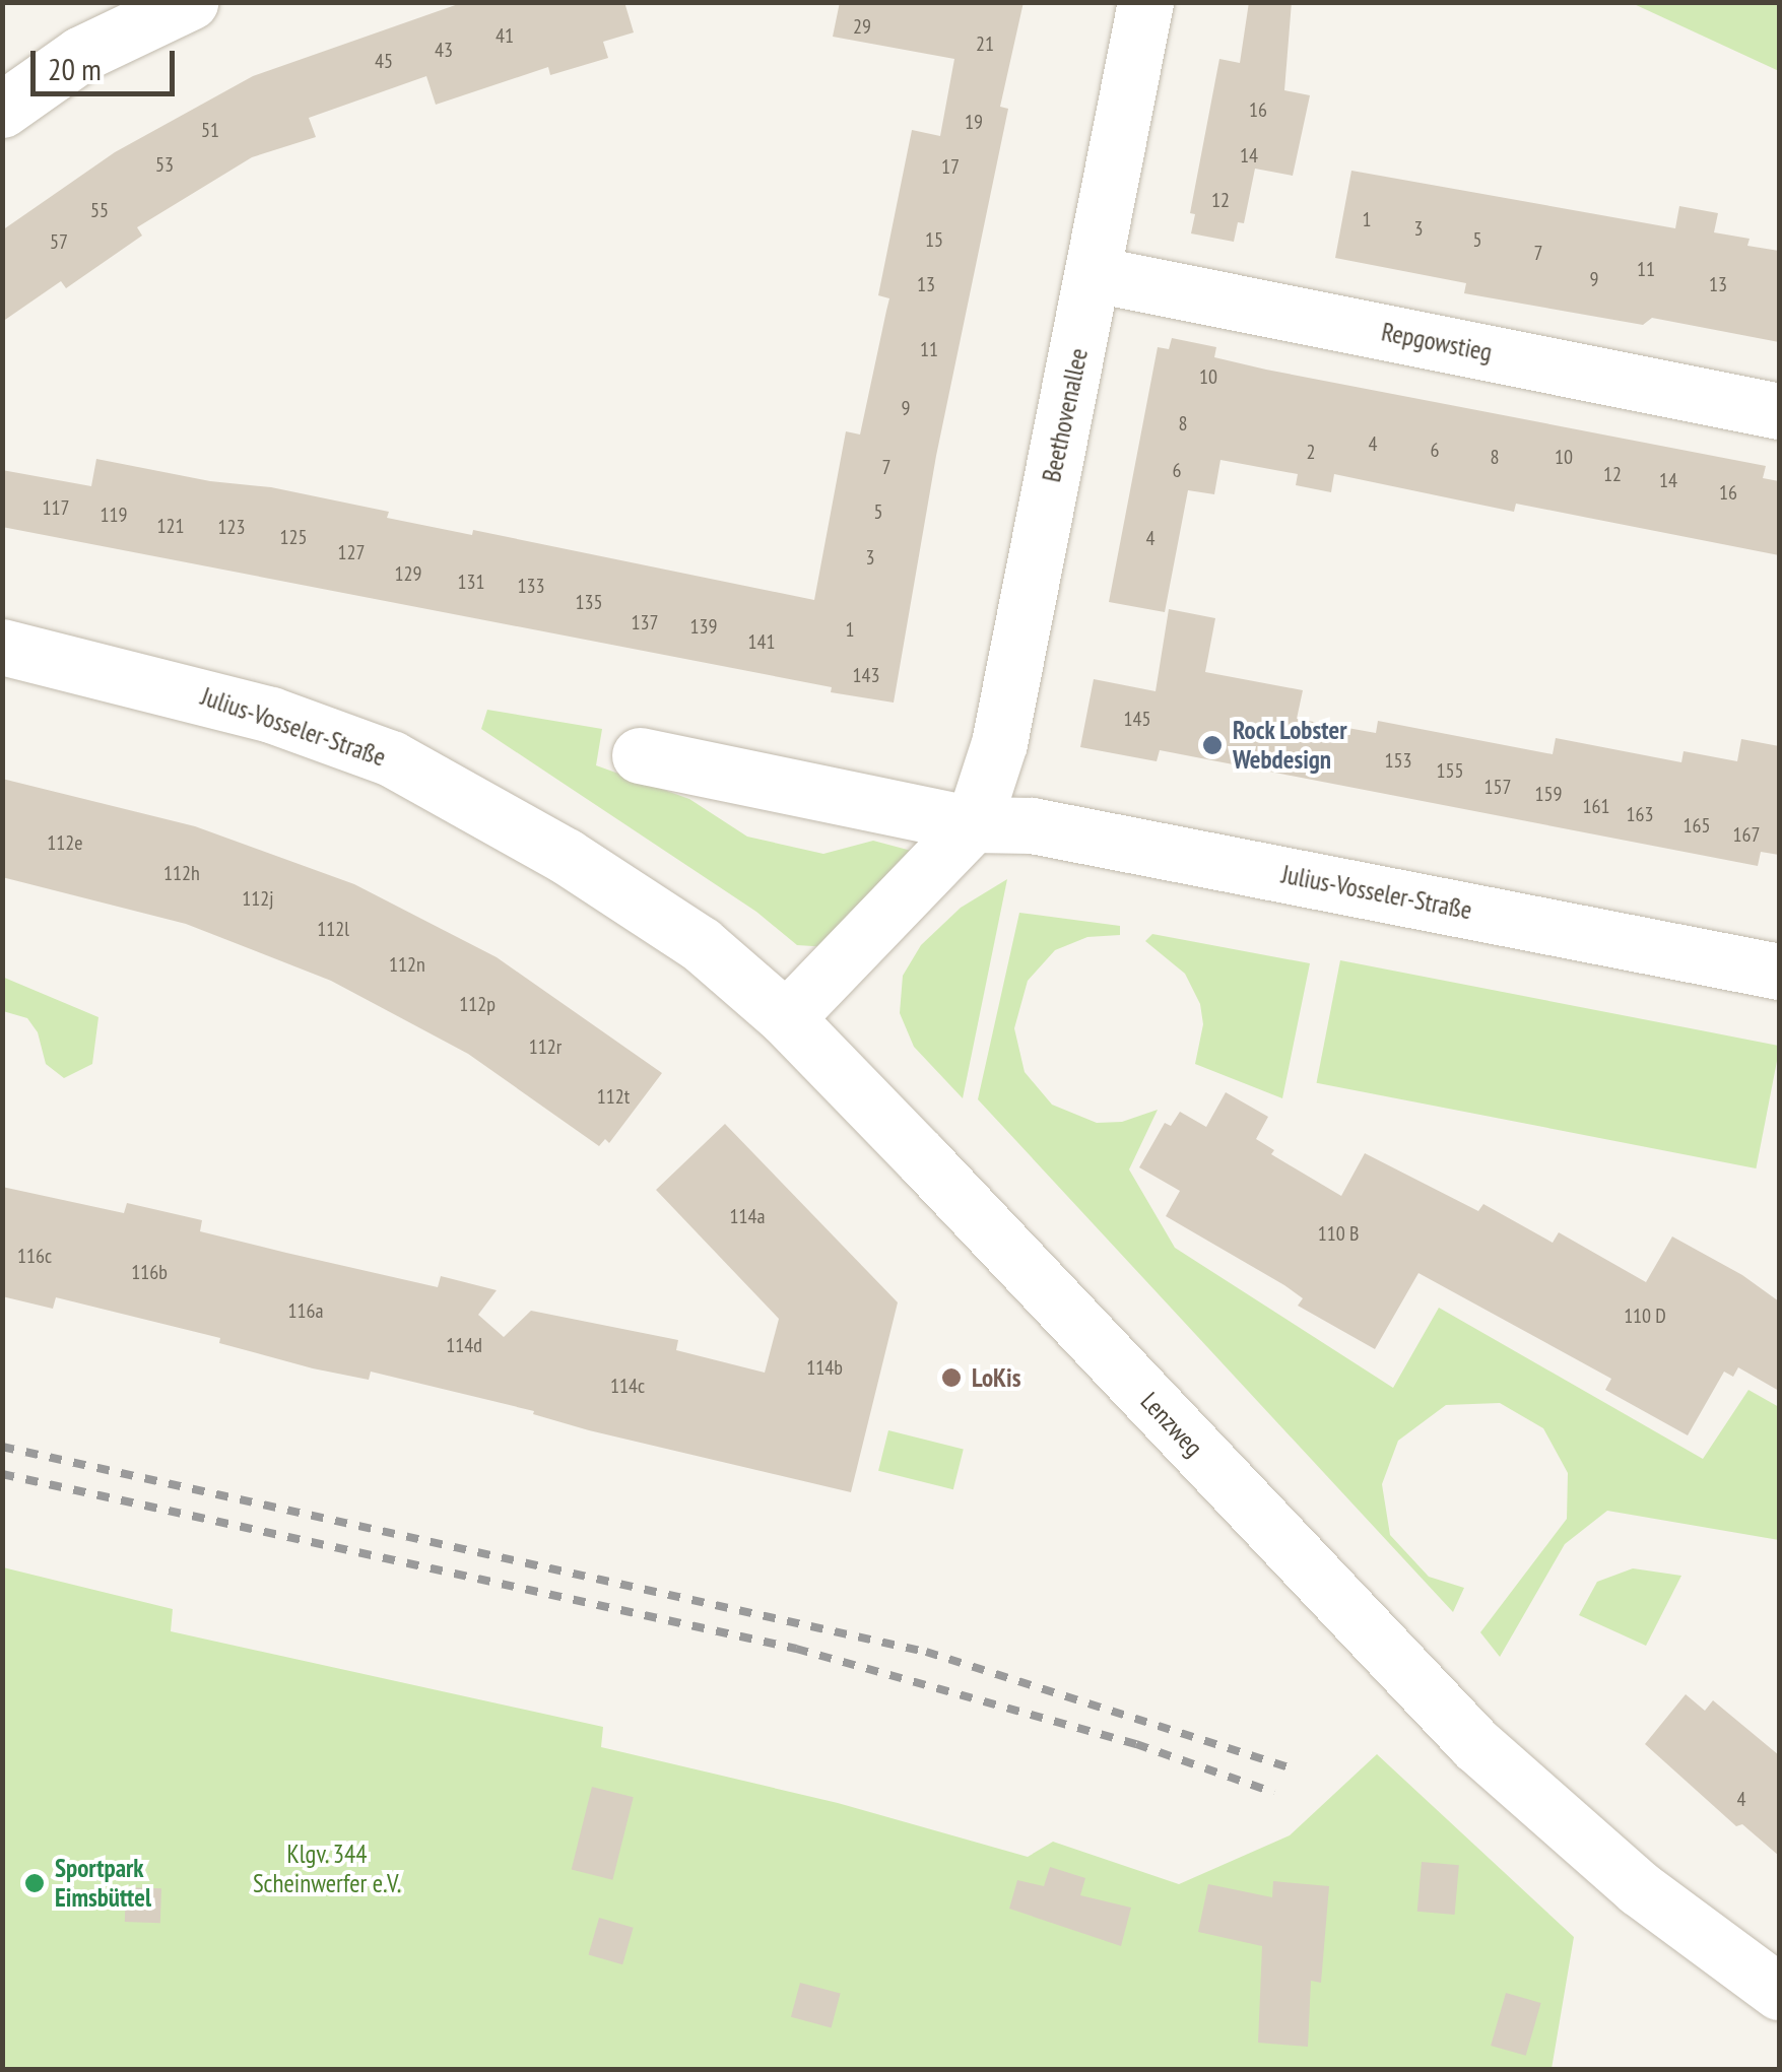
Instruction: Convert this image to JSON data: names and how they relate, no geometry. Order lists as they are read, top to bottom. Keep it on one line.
{"streets":{"street":["Repgowstieg","Beethovenallee","Julius-Vosseler-Straße","Lenzweg"]},"crossings":[["Repgowstieg","Beethovenallee"],["Beethovenallee","Julius-Vosseler-Straße"],["Julius-Vosseler-Straße","Lenzweg"]],"parks":["Klgv. 344 Scheinwerfer e.V."],"places":["Rock Lobster Webdesign","LoKis","Sportpark Eimsbüttel"],"house_numbers":["29","41","21","43","45","16","19","51","14","53","17","12","55","1","3","15","5","57","7","11","9","13","13","11","10","9","8","4","6","2","8","10","7","6","12","14","16","117","5","119","121","123","125","4","127","3","129","131","133","135","137","139","1","141","143","145","153","155","157","159","161","163","165","167","112e","112h","112j","112l","112n","112p","112r","112t","114a","110 B","116c","116b","116a","110 D","114d","114b","114c","4"],"scale_bar":"20 m"}
